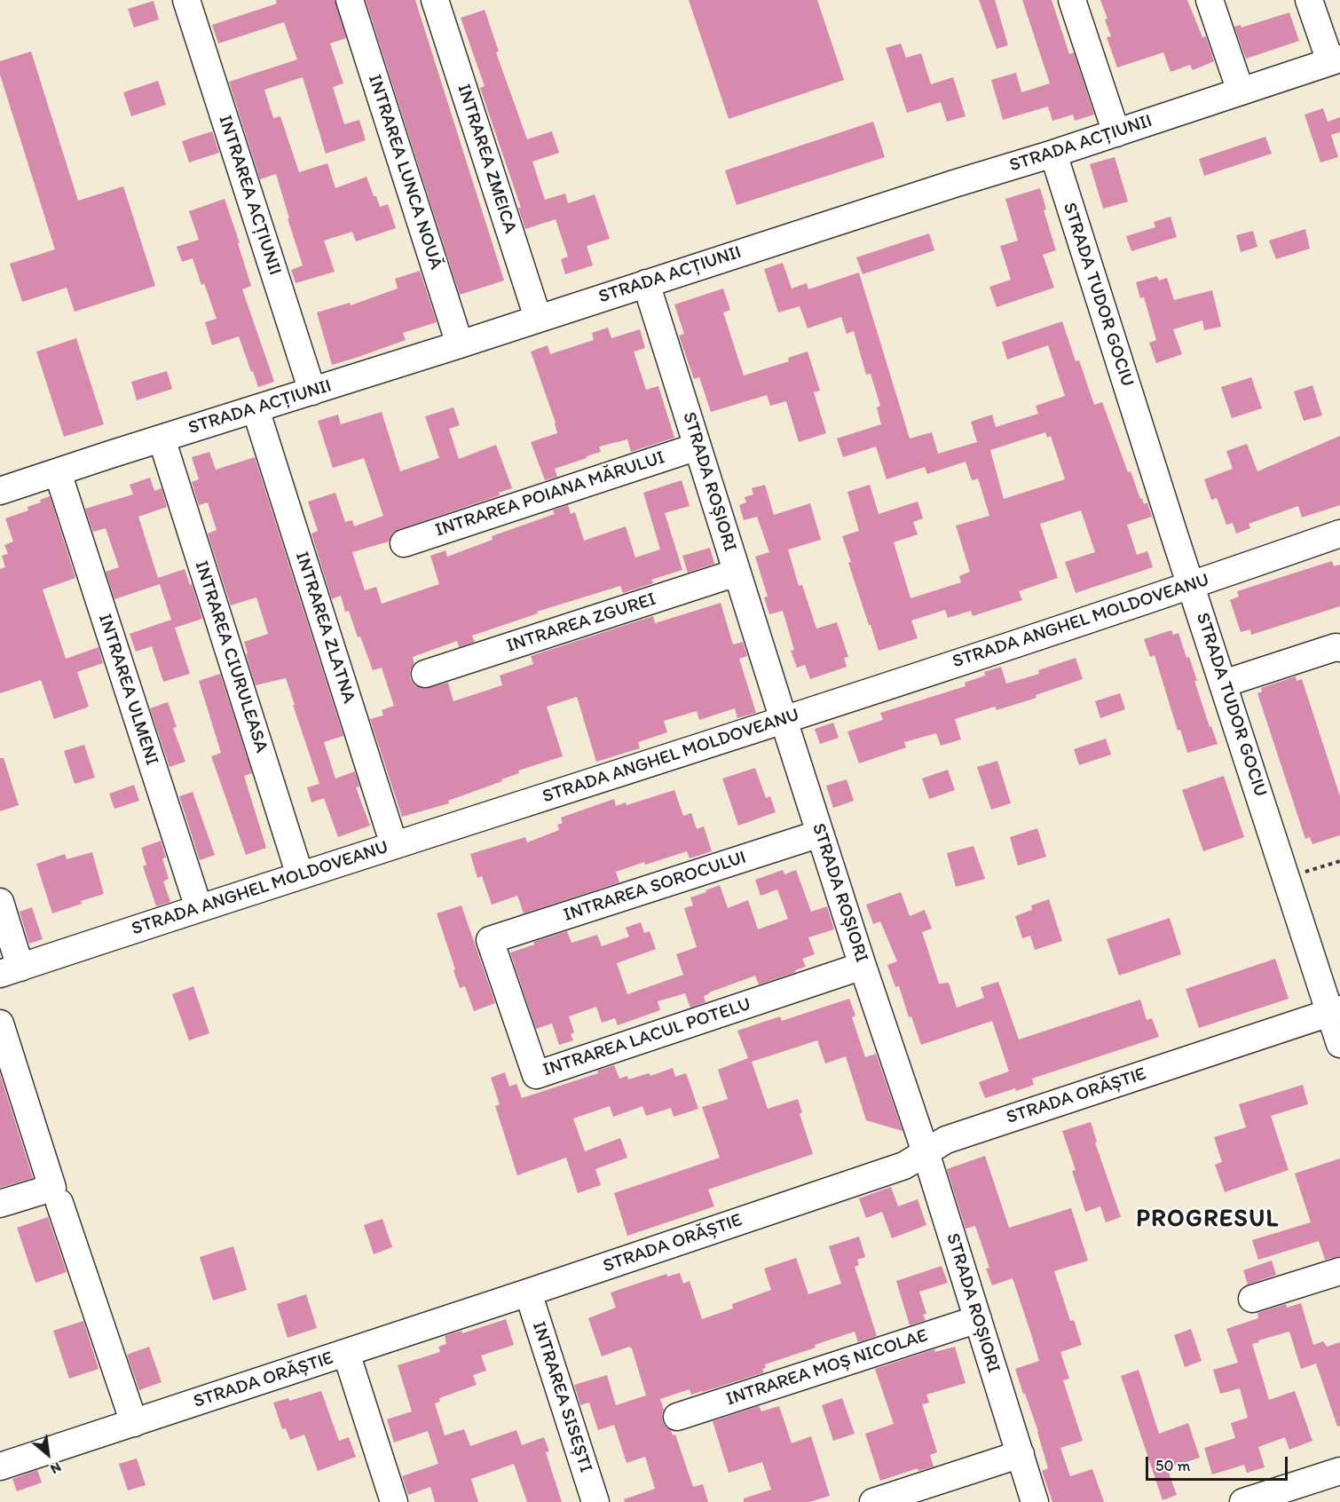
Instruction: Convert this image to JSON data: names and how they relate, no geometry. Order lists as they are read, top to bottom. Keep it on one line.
{"streets":{"street":["STRADA ACȚIUNII","INTRAREA ZMEICA","INTRAREA LUNCA NOUĂ","INTRAREA ACȚIUNII","STRADA TUDOR GOCIU","STRADA ROȘIORI","INTRAREA POIANA MĂRULUI","STRADA ANGHEL MOLDOVEANU","INTRAREA ZGUREI","INTRAREA ZLATNA","INTRAREA CIURULEASA","INTRAREA ULMENI","INTRAREA SOROCULUI","INTRAREA LACUL POTELU","STRADA ORĂȘTIE","INTRAREA MOȘ NICOLAE","INTRAREA SISEȘTI"]},"crossings":[["STRADA ACȚIUNII","INTRAREA ZMEICA"],["STRADA ACȚIUNII","INTRAREA LUNCA NOUĂ"],["STRADA ACȚIUNII","INTRAREA ACȚIUNII"],["STRADA ACȚIUNII","STRADA TUDOR GOCIU"],["STRADA ACȚIUNII","STRADA ROȘIORI"],["STRADA ACȚIUNII","INTRAREA ZLATNA"],["STRADA ACȚIUNII","INTRAREA CIURULEASA"],["STRADA ACȚIUNII","INTRAREA ULMENI"],["STRADA TUDOR GOCIU","STRADA ANGHEL MOLDOVEANU"],["STRADA TUDOR GOCIU","STRADA ORĂȘTIE"],["STRADA ROȘIORI","INTRAREA POIANA MĂRULUI"],["STRADA ROȘIORI","STRADA ANGHEL MOLDOVEANU"],["STRADA ROȘIORI","INTRAREA ZGUREI"],["STRADA ROȘIORI","INTRAREA SOROCULUI"],["STRADA ROȘIORI","INTRAREA LACUL POTELU"],["STRADA ROȘIORI","STRADA ORĂȘTIE"],["STRADA ROȘIORI","INTRAREA MOȘ NICOLAE"],["STRADA ANGHEL MOLDOVEANU","INTRAREA ZLATNA"],["STRADA ANGHEL MOLDOVEANU","INTRAREA CIURULEASA"],["STRADA ANGHEL MOLDOVEANU","INTRAREA ULMENI"],["INTRAREA SOROCULUI","INTRAREA LACUL POTELU"],["STRADA ORĂȘTIE","INTRAREA SISEȘTI"]],"districts":["PROGRESUL"],"scale_bar":"50 m","north":"bottom right"}
